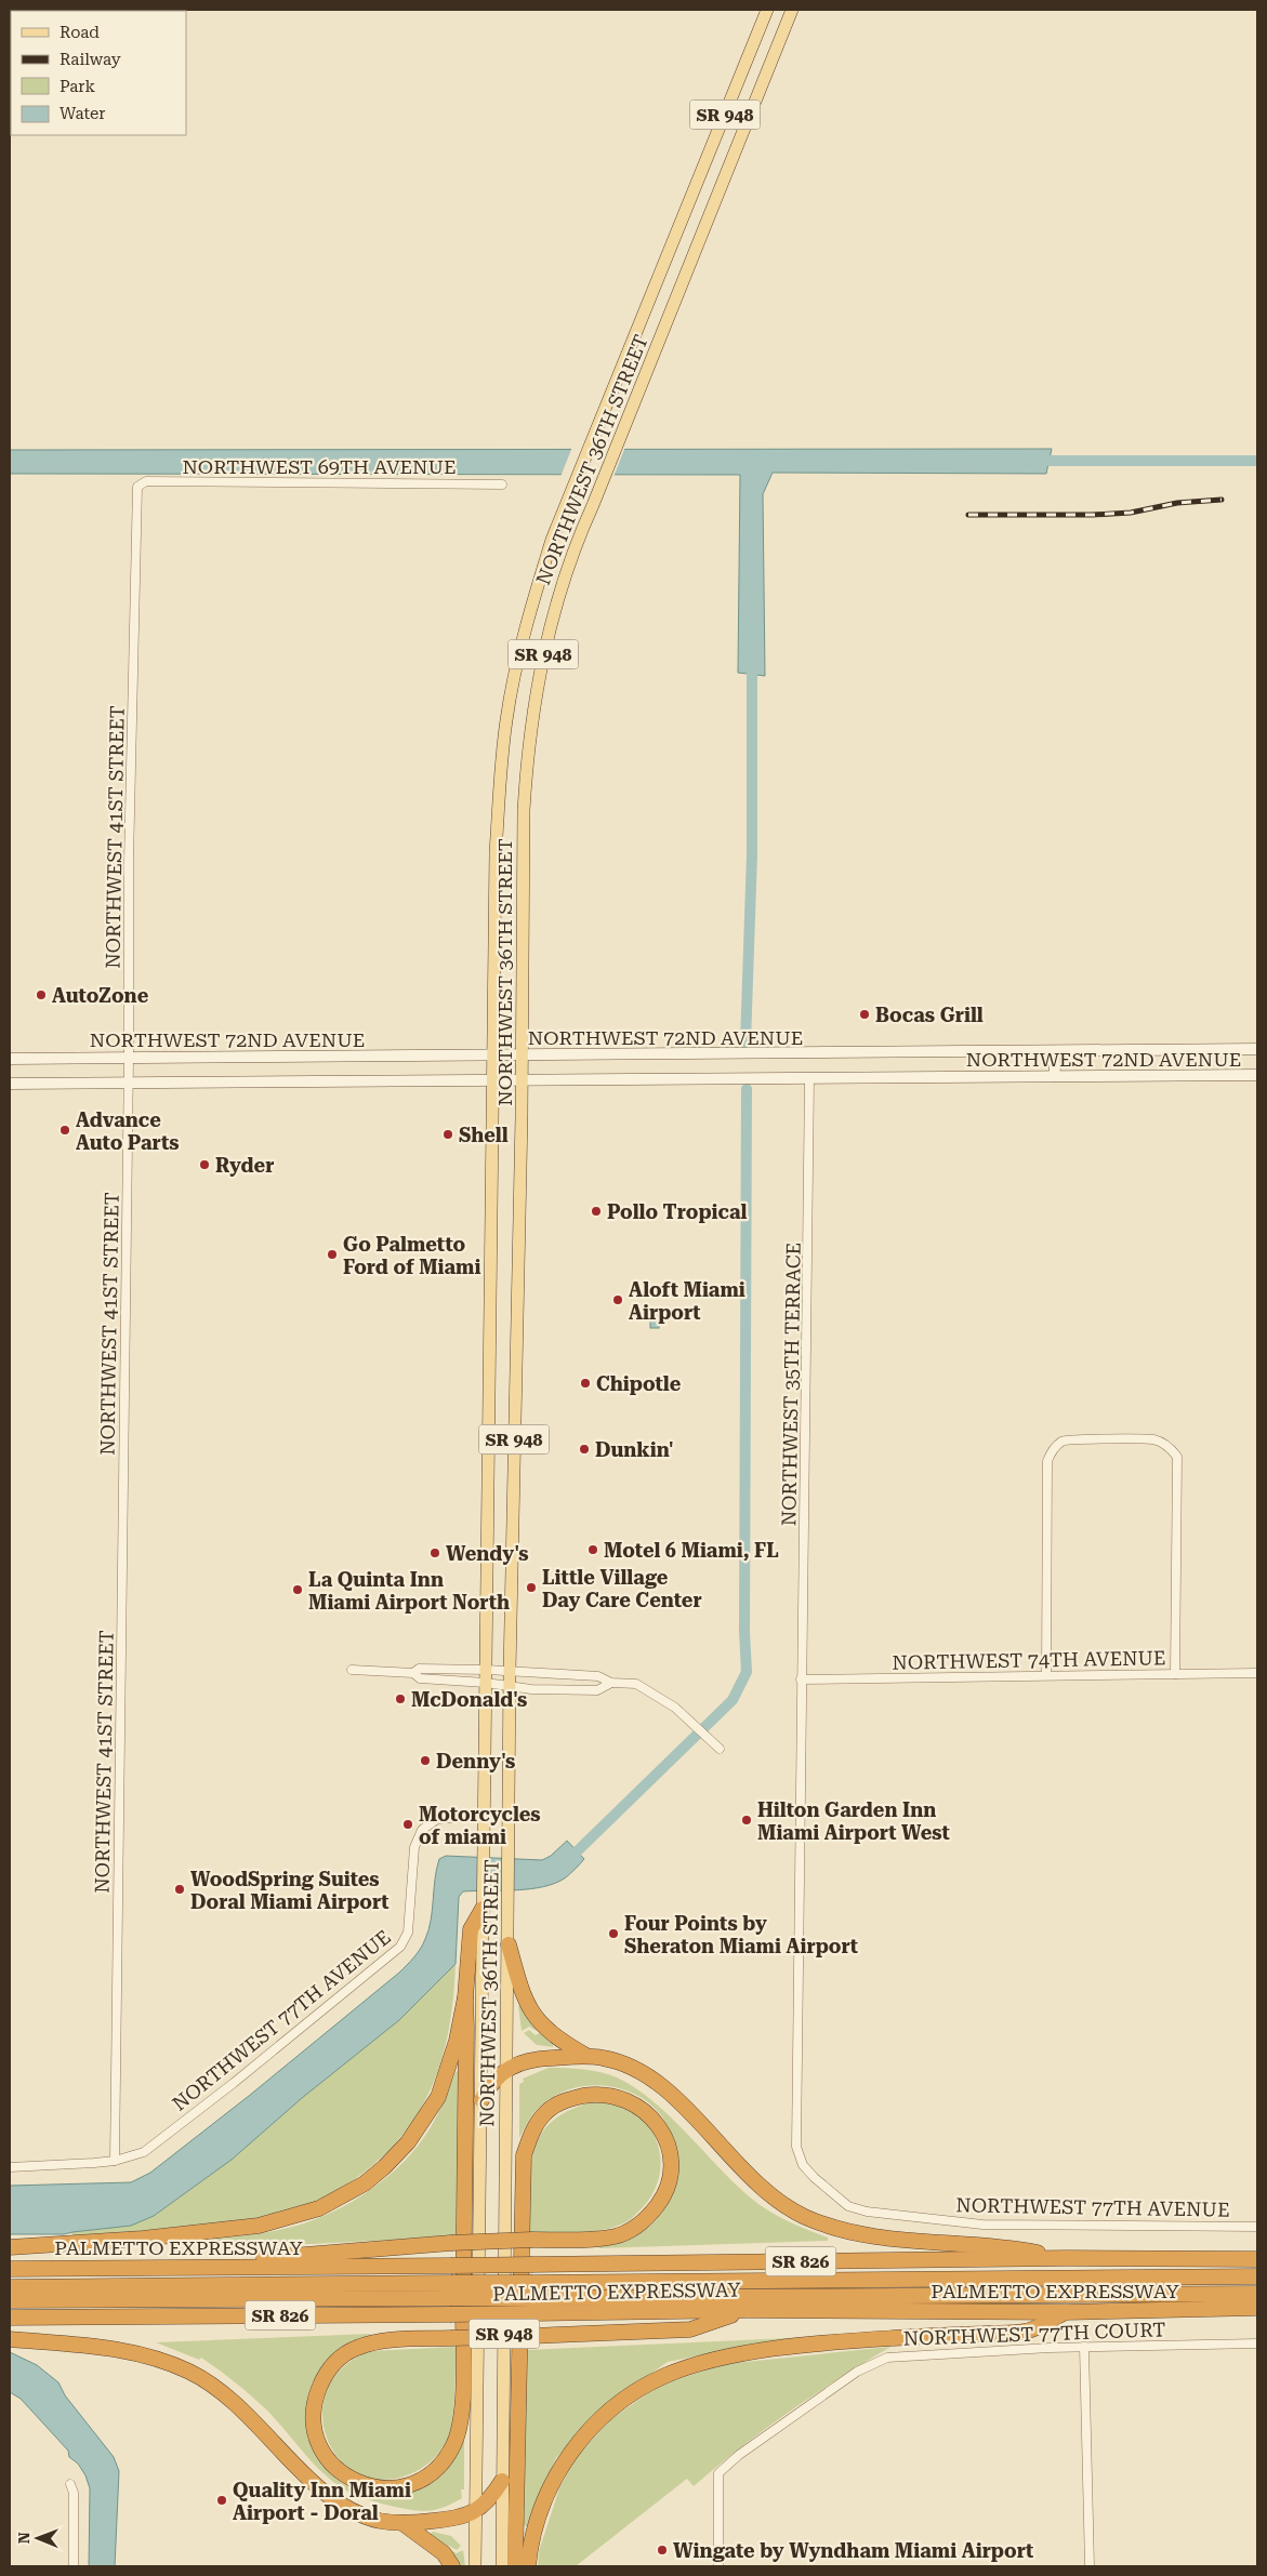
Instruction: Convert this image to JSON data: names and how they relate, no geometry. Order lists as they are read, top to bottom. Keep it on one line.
{"streets":{"highway":["PALMETTO EXPRESSWAY","SR 826"],"main road":["SR 948","NORTHWEST 36TH STREET","NORTHWEST 72ND AVENUE"],"street":["NORTHWEST 69TH AVENUE","NORTHWEST 41ST STREET","NORTHWEST 35TH TERRACE","NORTHWEST 74TH AVENUE","NORTHWEST 77TH AVENUE","NORTHWEST 77TH COURT"]},"crossings":[["NORTHWEST 36TH STREET","NORTHWEST 72ND AVENUE"],["NORTHWEST 36TH STREET","NORTHWEST 77TH AVENUE"],["NORTHWEST 69TH AVENUE","NORTHWEST 41ST STREET"],["NORTHWEST 41ST STREET","NORTHWEST 72ND AVENUE"],["NORTHWEST 41ST STREET","NORTHWEST 77TH AVENUE"],["NORTHWEST 72ND AVENUE","NORTHWEST 35TH TERRACE"],["NORTHWEST 35TH TERRACE","NORTHWEST 74TH AVENUE"],["NORTHWEST 35TH TERRACE","NORTHWEST 77TH AVENUE"]],"places":["AutoZone","Bocas Grill","Advance Auto Parts","Shell","Ryder","Pollo Tropical","Go Palmetto Ford of Miami","Aloft Miami Airport","Chipotle","Dunkin'","Motel 6 Miami, FL","Wendy's","Little Village Day Care Center","La Quinta Inn Miami Airport North","McDonald's","Denny's","Hilton Garden Inn Miami Airport West","Motorcycles of miami","WoodSpring Suites Doral Miami Airport","Four Points by Sheraton Miami Airport","Quality Inn Miami Airport - Doral","Wingate by Wyndham Miami Airport"],"legend":["Road","Railway","Park","Water"],"north":"left"}
